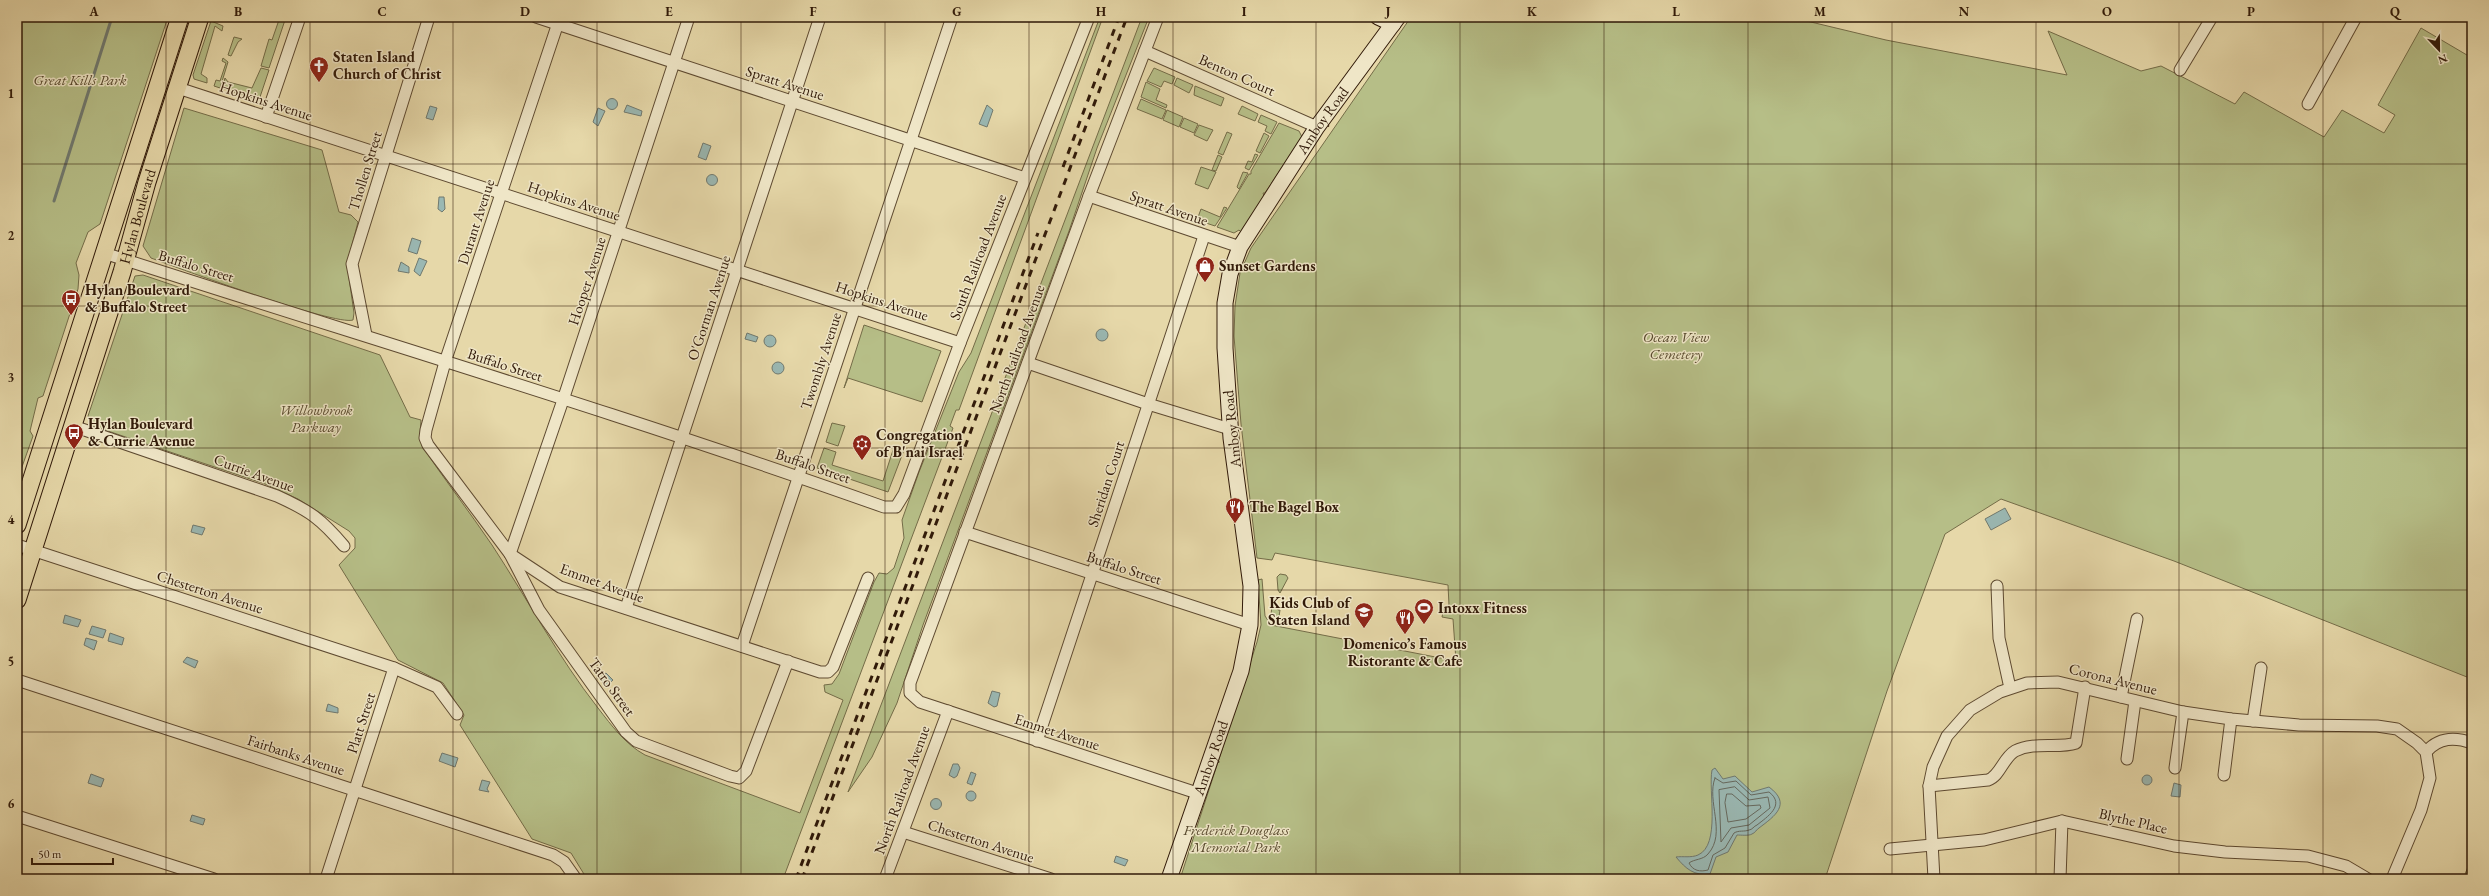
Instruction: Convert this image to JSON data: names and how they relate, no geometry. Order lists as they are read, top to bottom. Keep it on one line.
{"streets":{"main road":["Amboy Road","Hylan Boulevard"],"street":["Benton Court","Spratt Avenue","Hopkins Avenue","Thollen Street","Durant Avenue","South Railroad Avenue","Buffalo Street","Hooper Avenue","O'Gorman Avenue","North Railroad Avenue","Twombly Avenue","Currie Avenue","Sheridan Court","Emmet Avenue","Chesterton Avenue","Corona Avenue","Tatro Street","Platt Street","Fairbanks Avenue","Blythe Place"]},"crossings":[["Benton Court","Amboy Road"],["Benton Court","North Railroad Avenue"],["Spratt Avenue","Amboy Road"],["Spratt Avenue","Durant Avenue"],["Spratt Avenue","South Railroad Avenue"],["Spratt Avenue","Hooper Avenue"],["Spratt Avenue","O'Gorman Avenue"],["Spratt Avenue","North Railroad Avenue"],["Spratt Avenue","Twombly Avenue"],["Spratt Avenue","Sheridan Court"],["Hopkins Avenue","Thollen Street"],["Hopkins Avenue","Hylan Boulevard"],["Hopkins Avenue","Durant Avenue"],["Hopkins Avenue","South Railroad Avenue"],["Hopkins Avenue","Hooper Avenue"],["Hopkins Avenue","O'Gorman Avenue"],["Hopkins Avenue","Twombly Avenue"],["Amboy Road","Buffalo Street"],["Amboy Road","Emmet Avenue"],["Thollen Street","Buffalo Street"],["Hylan Boulevard","Buffalo Street"],["Hylan Boulevard","Currie Avenue"],["Hylan Boulevard","Chesterton Avenue"],["Durant Avenue","Buffalo Street"],["Durant Avenue","Emmet Avenue"],["South Railroad Avenue","Buffalo Street"],["Buffalo Street","Hooper Avenue"],["Buffalo Street","O'Gorman Avenue"],["Buffalo Street","North Railroad Avenue"],["Buffalo Street","Twombly Avenue"],["Buffalo Street","Sheridan Court"],["Hooper Avenue","Emmet Avenue"],["Hooper Avenue","Tatro Street"],["O'Gorman Avenue","Emmet Avenue"],["North Railroad Avenue","Emmet Avenue"],["North Railroad Avenue","Chesterton Avenue"],["Twombly Avenue","Emmet Avenue"],["Sheridan Court","Emmet Avenue"],["Emmet Avenue","Tatro Street"],["Chesterton Avenue","Platt Street"],["Corona Avenue","Blythe Place"],["Platt Street","Fairbanks Avenue"]],"parks":["Great Kills Park","Ocean View Cemetery","Willowbrook Parkway","Frederick Douglass Memorial Park"],"places":{"church":["Staten Island Church of Christ"],"shop":["Sunset Gardens"],"bus stop":["Hylan Boulevard & Buffalo Street","Hylan Boulevard & Currie Avenue"],"synagogue":["Congregation of B'nai Israel"],"restaurant":["The Bagel Box","Domenico’s Famous Ristorante & Cafe"],"sports":["Intoxx Fitness"],"school or university":["Kids Club of Staten Island"]},"scale_bar":"50 m","north":"bottom","grid":{"columns":["A","B","C","D","E","F","G","H","I","J","K","L","M","N","O","P","Q"],"rows":["1","2","3","4","5","6"]}}
